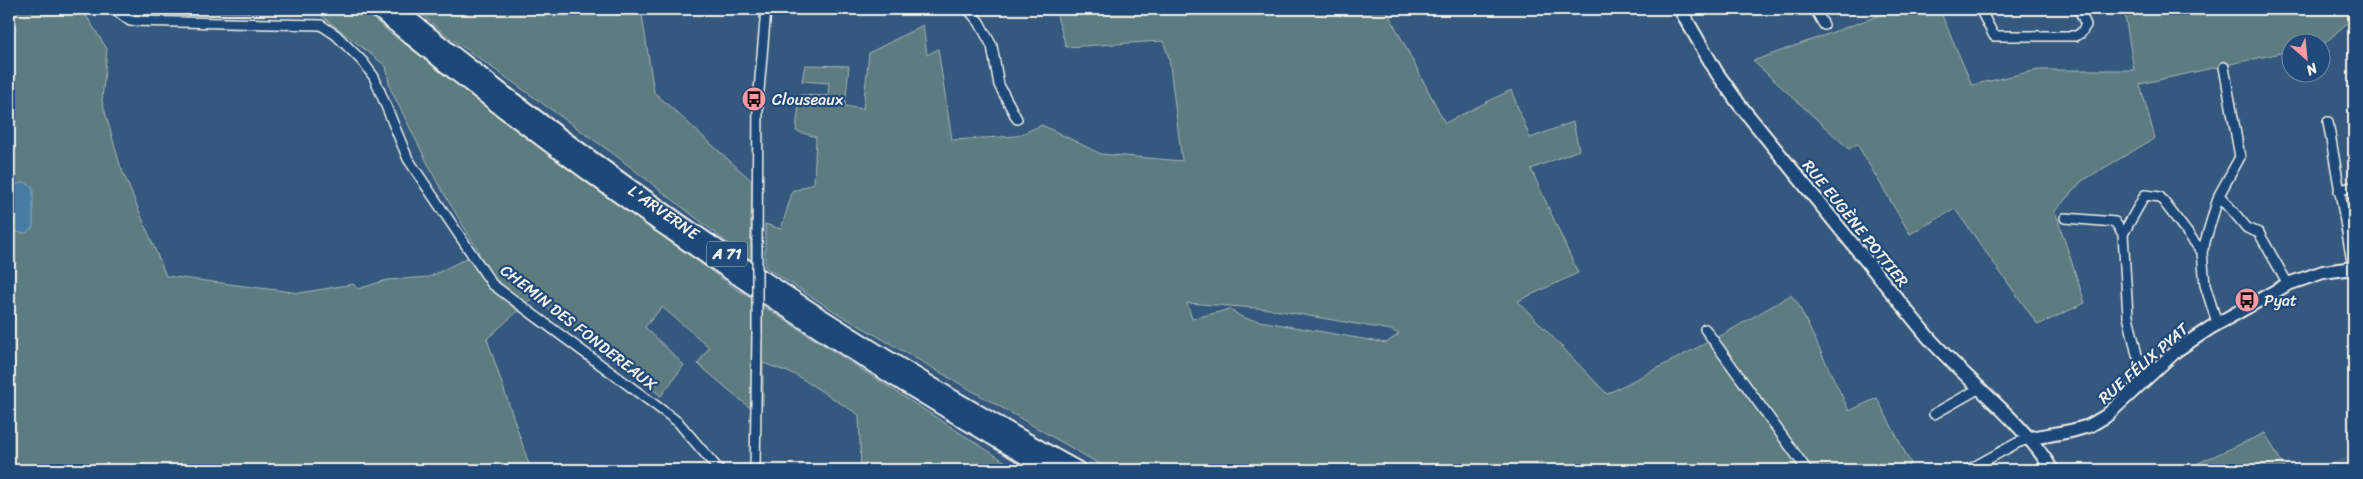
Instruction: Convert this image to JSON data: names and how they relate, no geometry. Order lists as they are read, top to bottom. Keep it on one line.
{"streets":{"highway":["L'ARVERNE","A 71"],"street":["RUE EUGÈNE POTTIER","CHEMIN DES FONDEREAUX","RUE FÉLIX PYAT"]},"crossings":[["RUE EUGÈNE POTTIER","RUE FÉLIX PYAT"]],"places":{"bus stop":["Clouseaux","Pyat"]},"north":"bottom right"}
